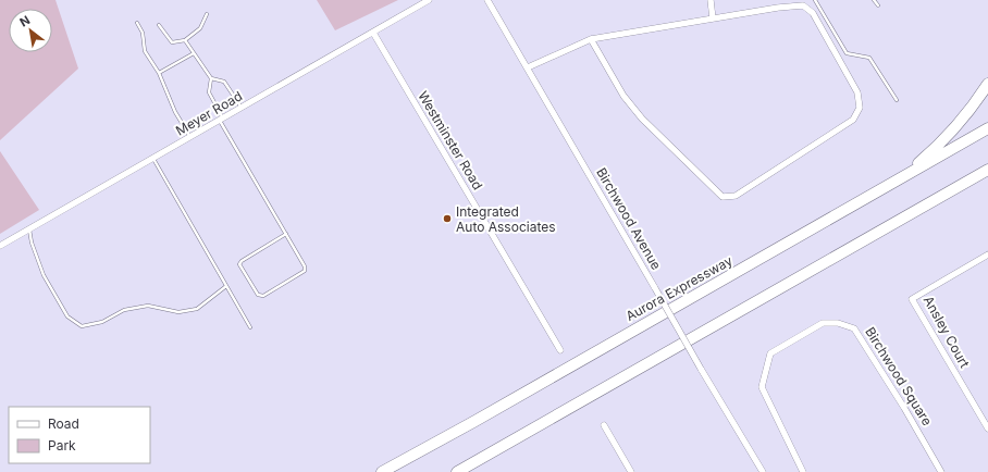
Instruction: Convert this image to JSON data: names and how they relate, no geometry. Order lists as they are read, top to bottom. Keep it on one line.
{"streets":{"highway":["Aurora Expressway"],"street":["Meyer Road","Westminster Road","Birchwood Avenue","Ansley Court","Birchwood Square"]},"crossings":[["Meyer Road","Westminster Road"]],"places":["Integrated Auto Associates"],"legend":["Road","Park"],"north":"top left"}
